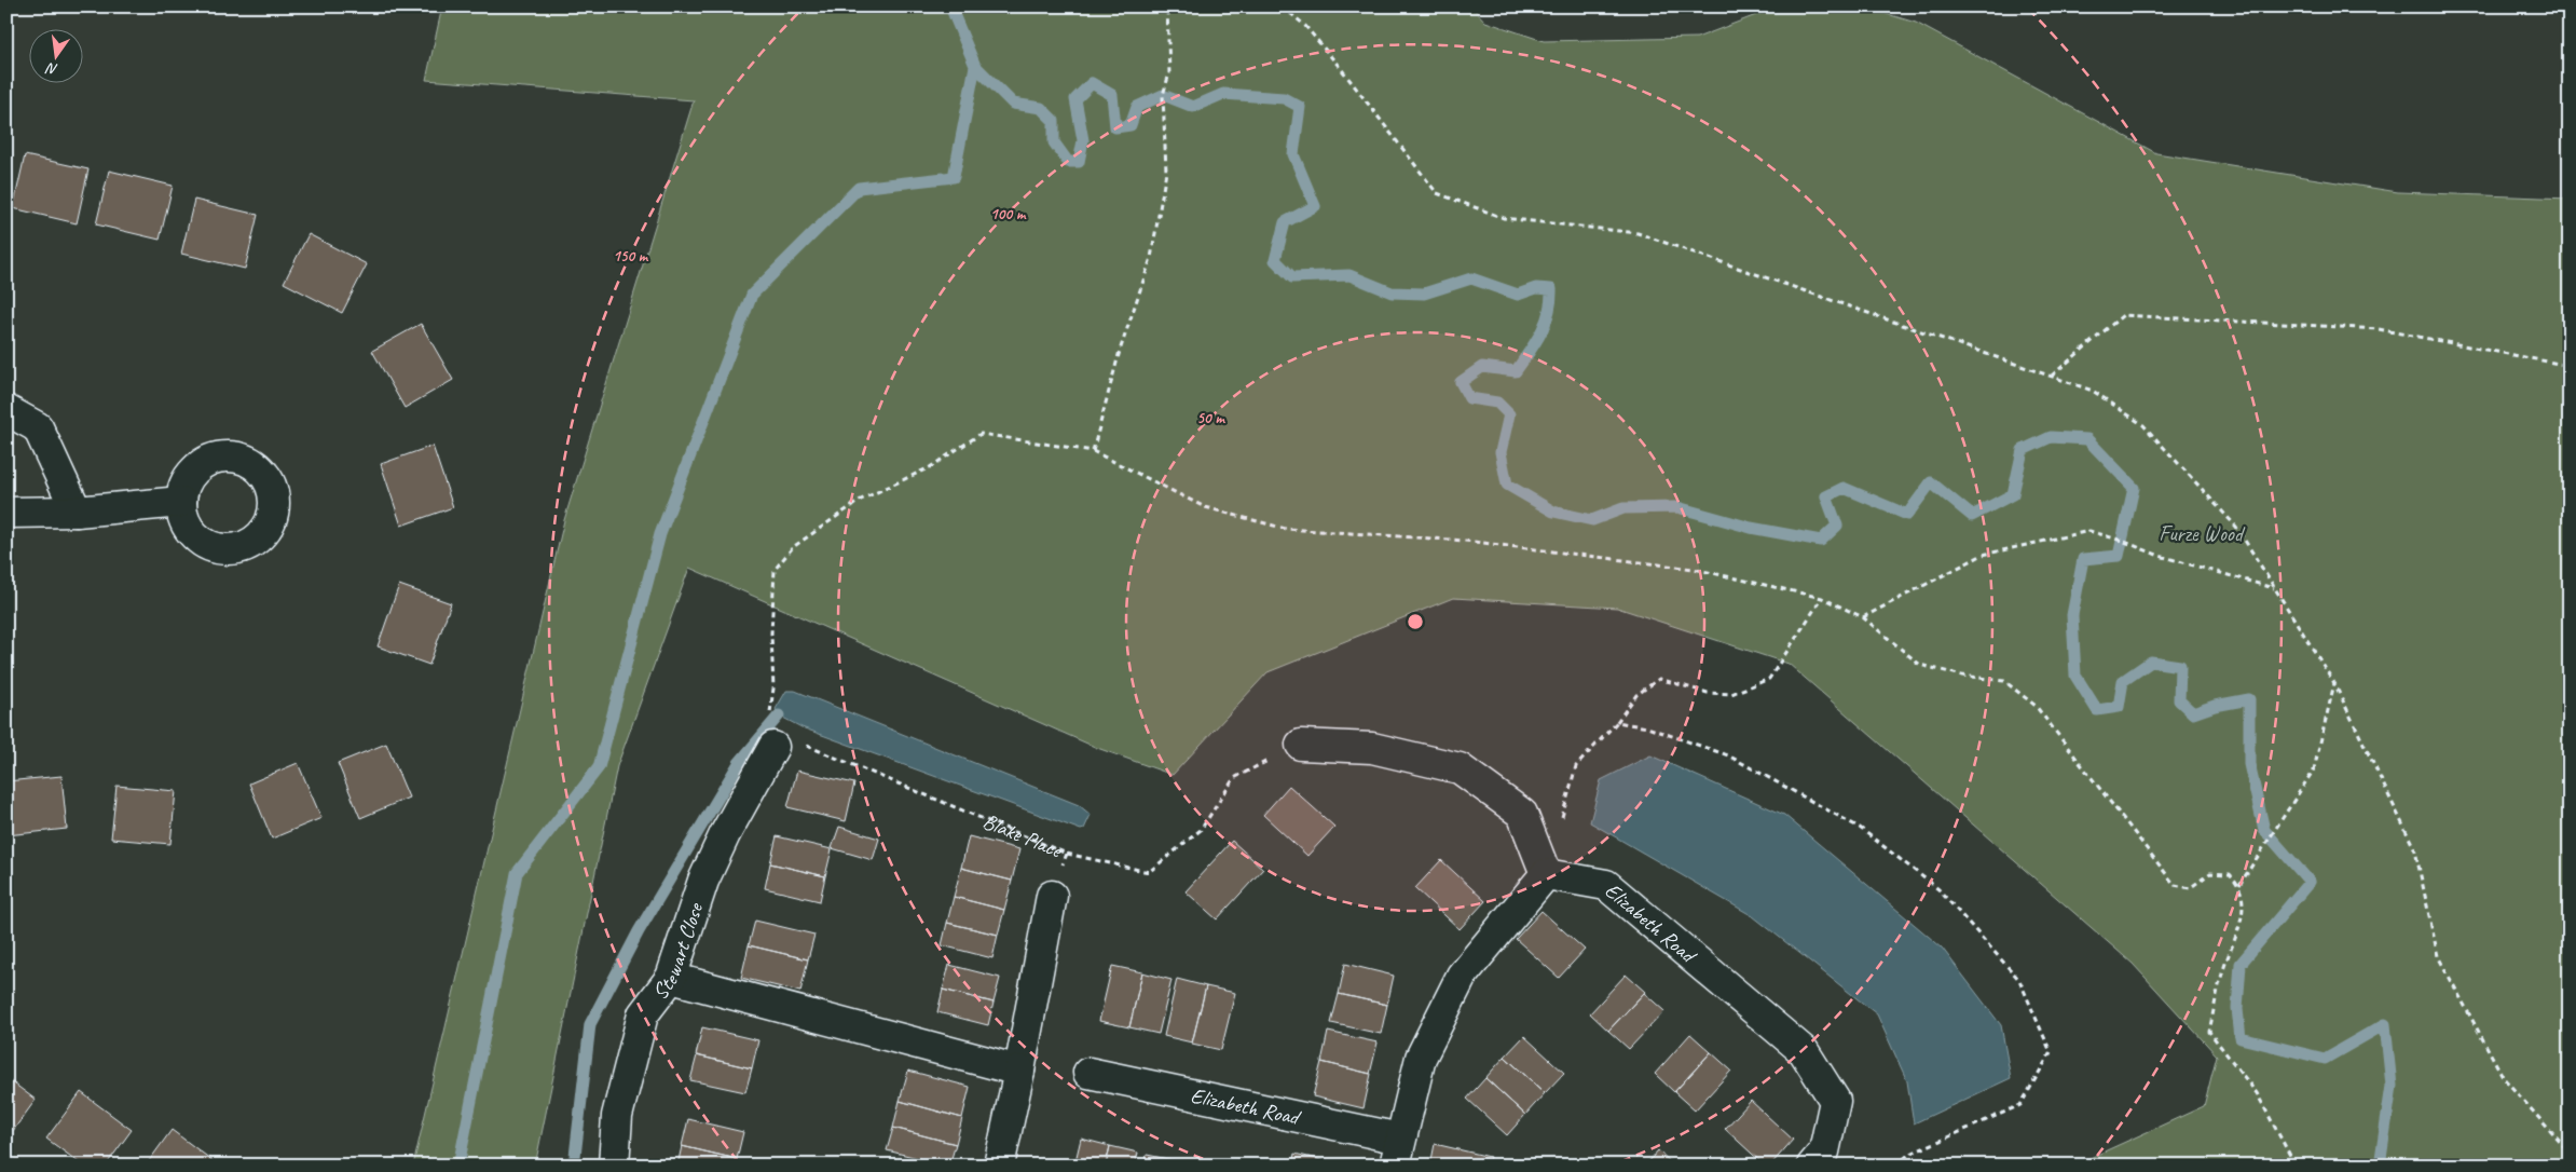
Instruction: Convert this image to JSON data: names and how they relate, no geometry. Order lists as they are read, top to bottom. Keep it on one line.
{"streets":{"street":["Blake Place","Elizabeth Road","Stewart Close"]},"crossings":[["Blake Place","Stewart Close"]],"parks":["Furze Wood"],"north":"bottom","rings":["100 m","150 m","50 m"]}
